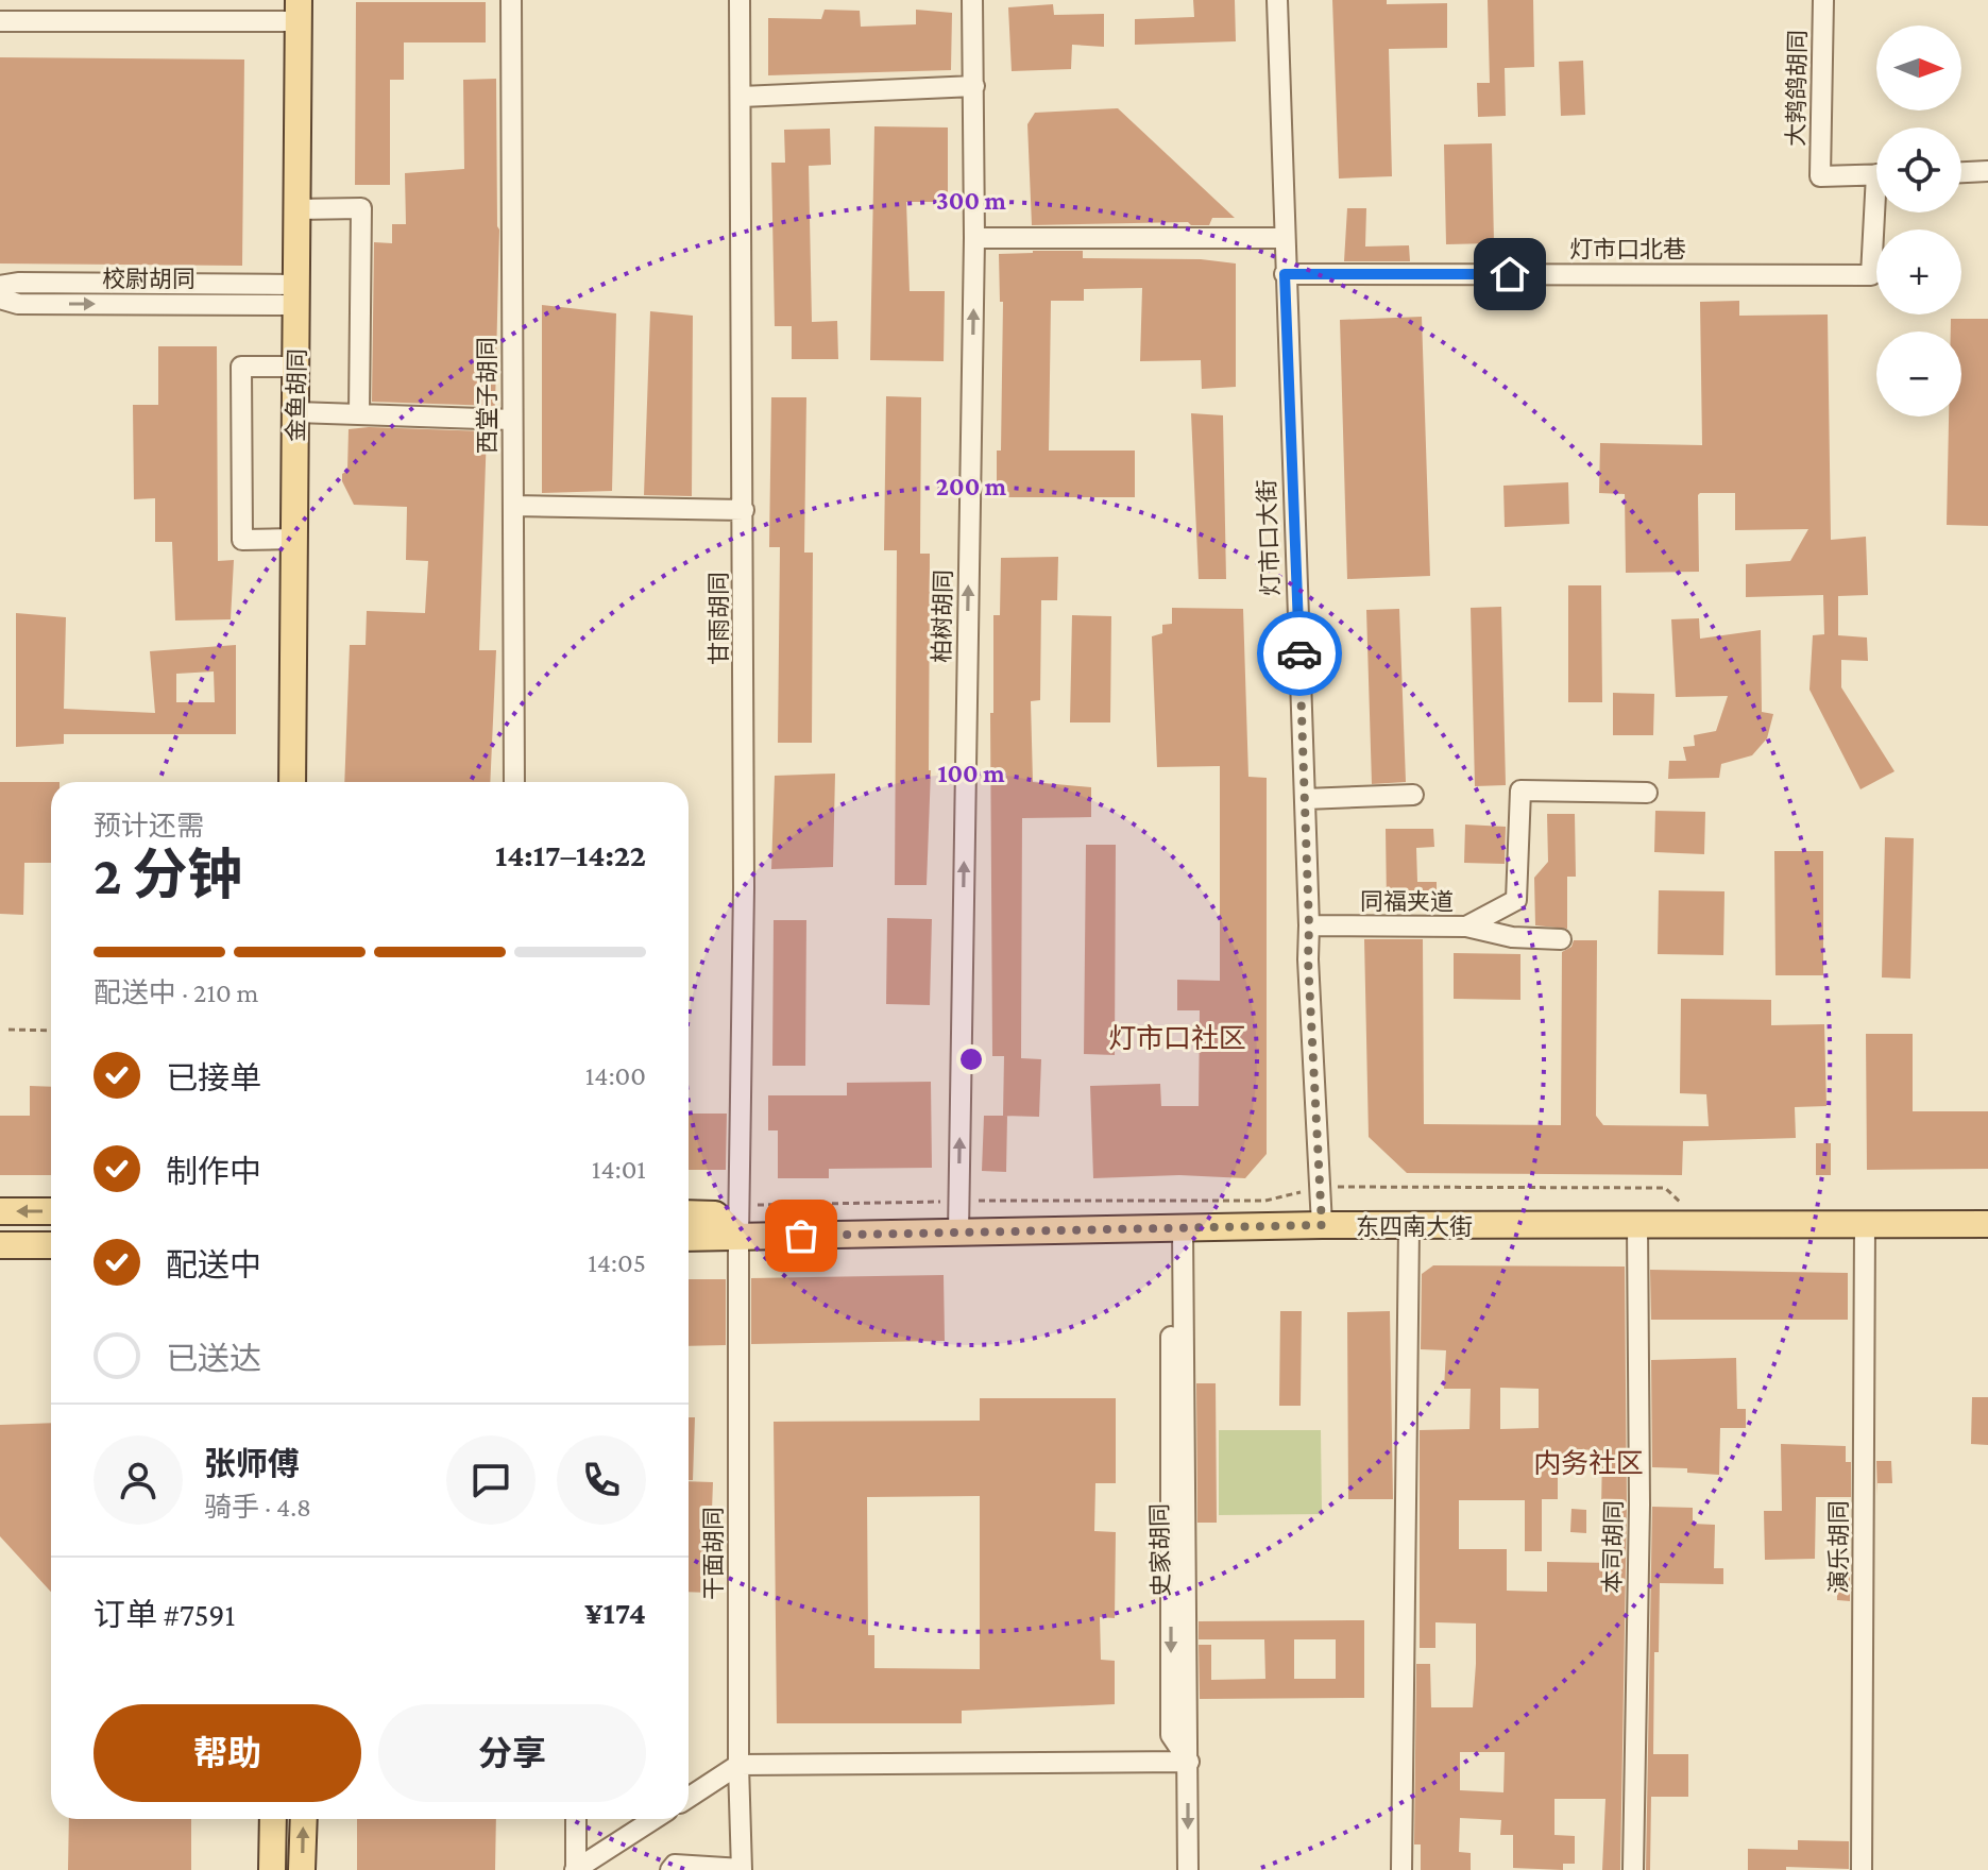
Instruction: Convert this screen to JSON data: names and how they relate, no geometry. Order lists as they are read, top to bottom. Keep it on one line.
{"streets":{"main road":["金鱼胡同","东四南大街"],"street":["大鹁鸽胡同","灯市口北巷","校尉胡同","西堂子胡同","灯市口大街","柏树胡同","甘雨胡同","同福夹道","本司胡同","演乐胡同","干面胡同"]},"crossings":[["灯市口北巷","灯市口大街"],["校尉胡同","金鱼胡同"],["灯市口大街","同福夹道"],["灯市口大街","东四南大街"],["柏树胡同","东四南大街"],["甘雨胡同","东四南大街"],["甘雨胡同","干面胡同"],["东四南大街","本司胡同"],["东四南大街","演乐胡同"],["东四南大街","干面胡同"]],"one_way":["柏树胡同"],"districts":["灯市口社区","内务社区"],"north":"right","page":{"map_buttons":["+","−"],"heading":["2 分钟","预计还需","14:17–14:22"],"panel":["张师傅","骑手 · 4.8","订单 #7591","¥174"],"bar":"配送中 · 210 m","list":[["已接单","14:00"],["制作中","14:01"],["配送中","14:05"],"已送达"],"buttons":["帮助","分享"]},"rings":["300 m","200 m","100 m"]}
